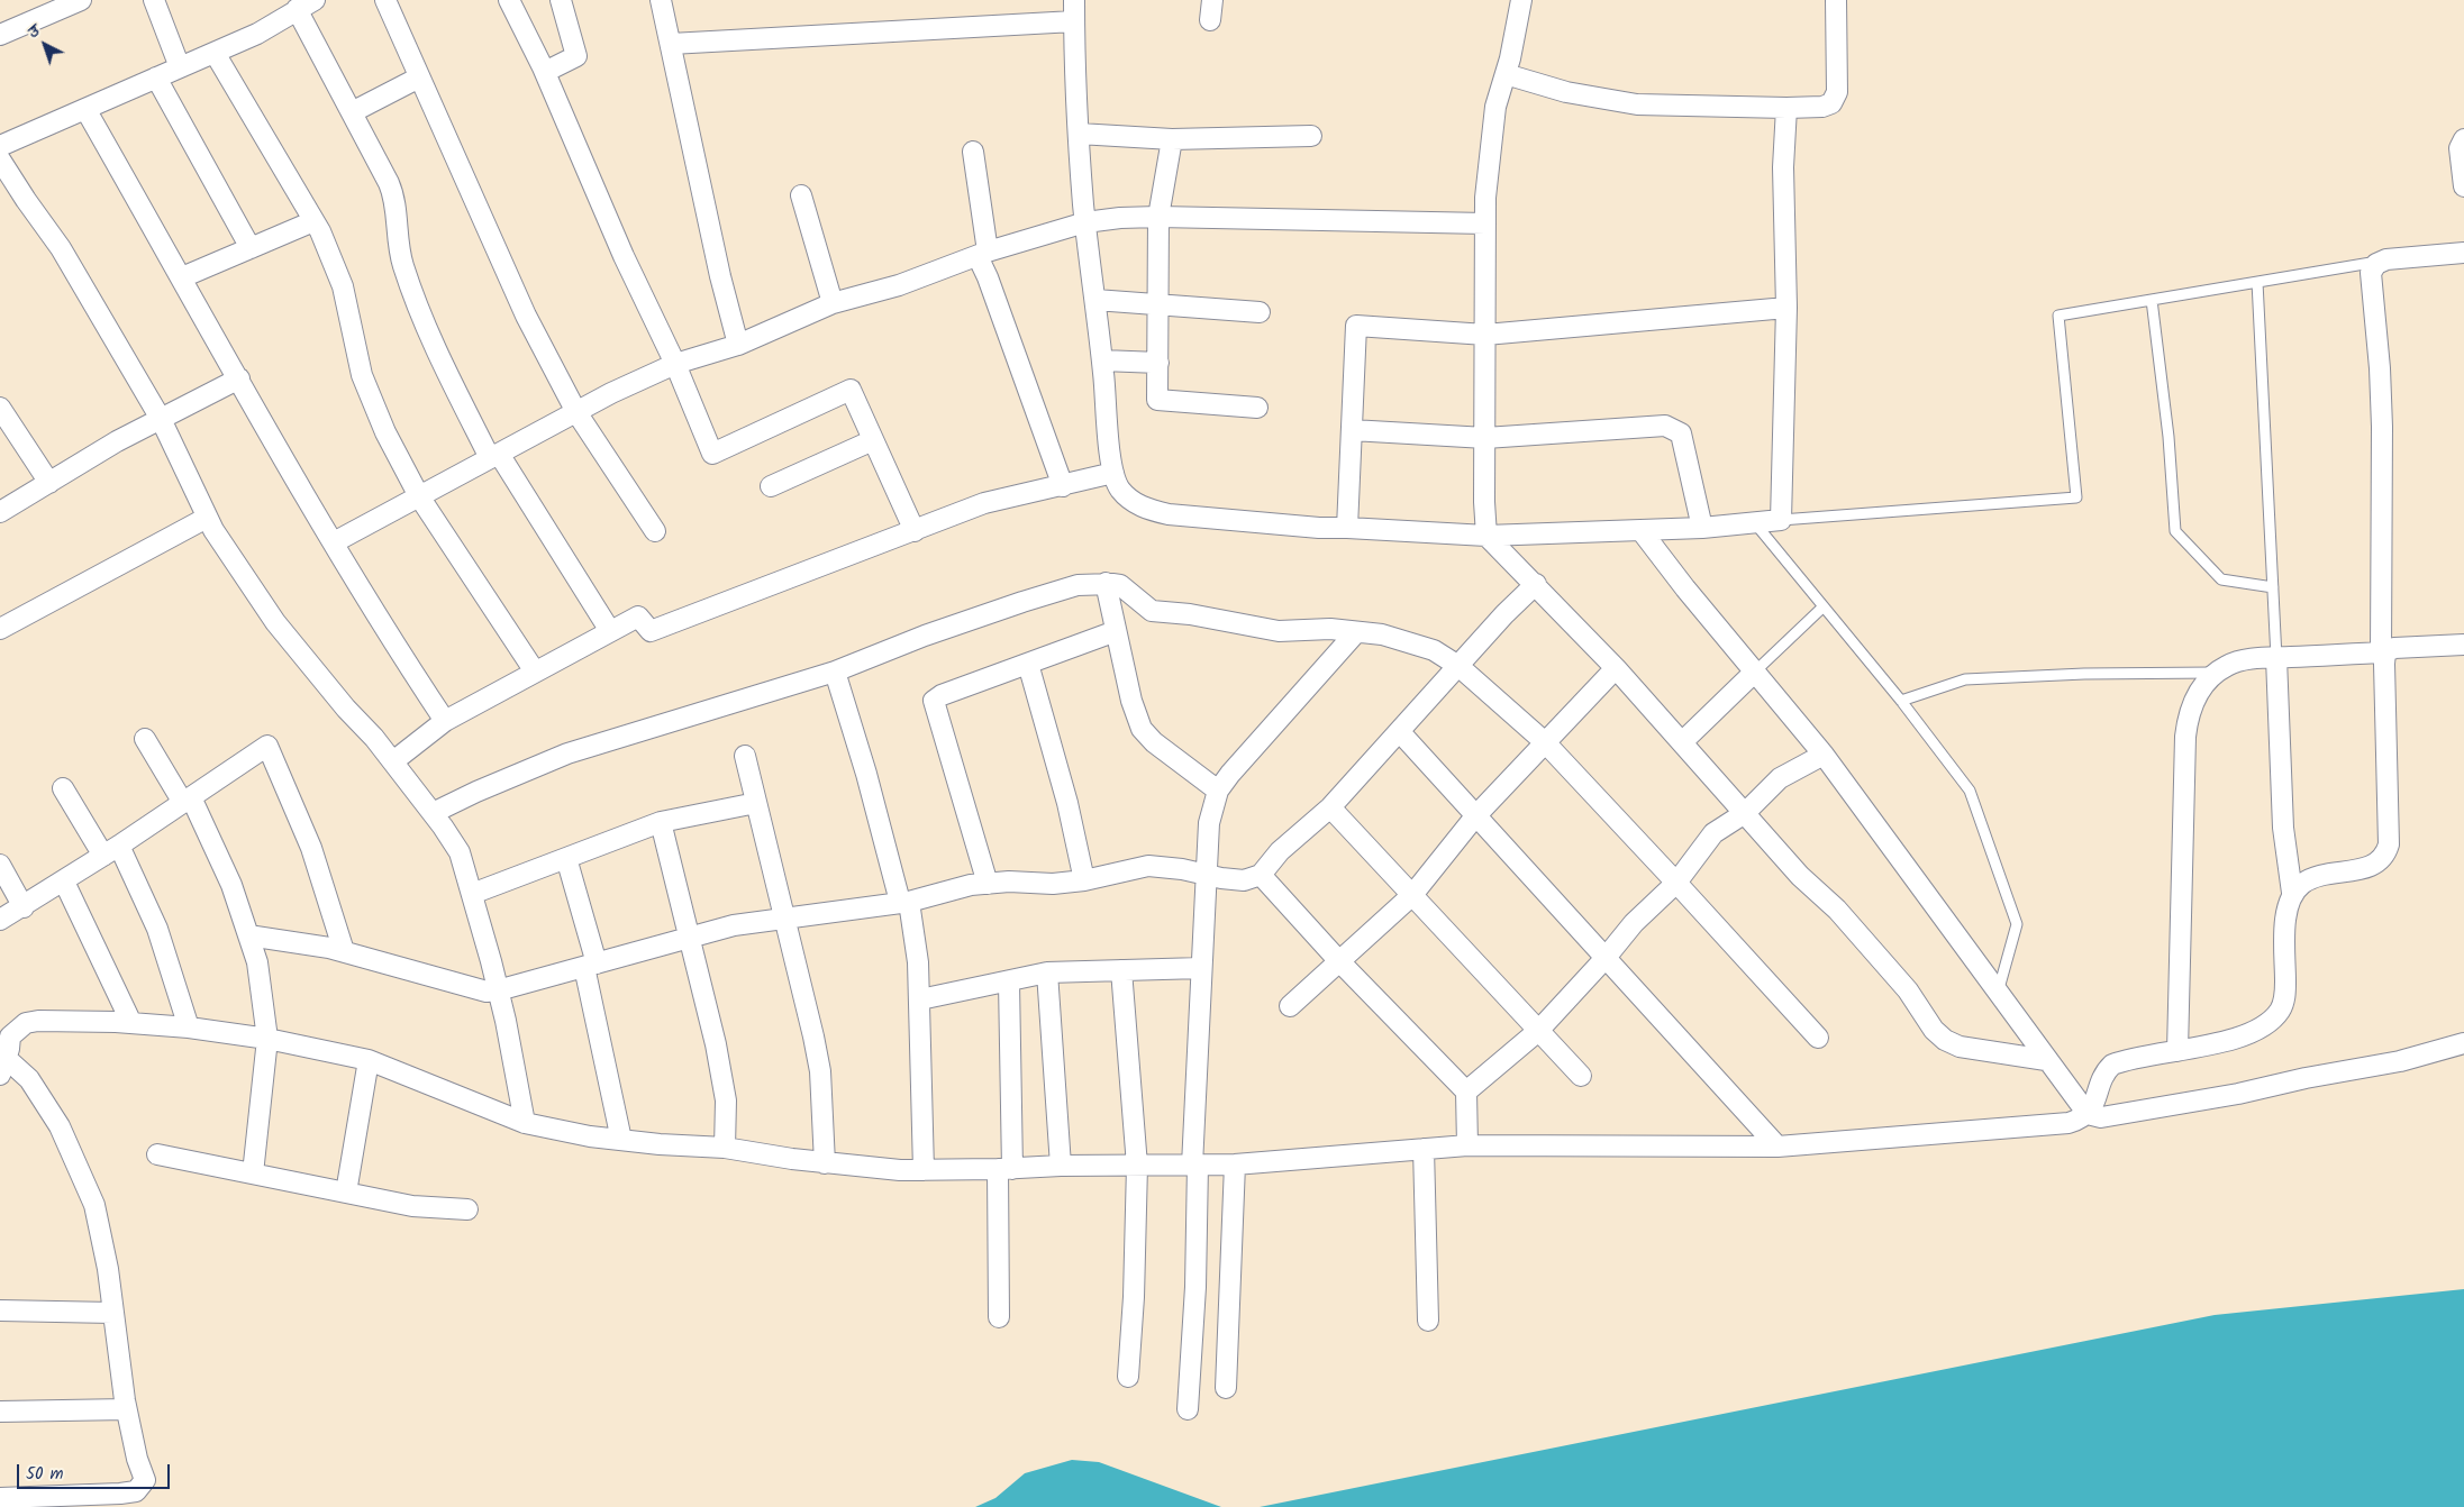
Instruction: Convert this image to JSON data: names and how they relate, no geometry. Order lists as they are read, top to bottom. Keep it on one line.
{"scale_bar":"50 m","north":"top left"}
